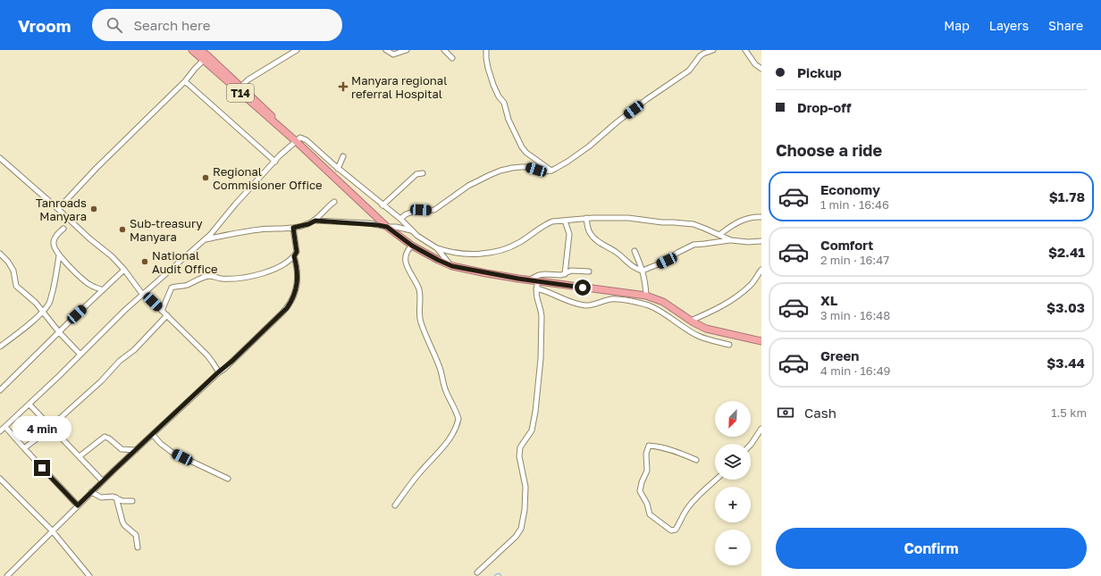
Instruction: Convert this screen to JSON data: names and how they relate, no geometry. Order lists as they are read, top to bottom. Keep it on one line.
{"streets":{"highway":["T14"]},"places":{"health":["Manyara regional referral Hospital"],"other":["Regional Commisioner Office","Tanroads Manyara","Sub-treasury Manyara","National Audit Office"]},"north":"bottom left","page":{"header":"Vroom","search":"Search here","nav":["Map","Layers","Share"],"banner":["Pickup","Drop-off"],"heading":"Choose a ride","list":[{"name":"Economy","note":"1 min · 16:46","value":"$1.78"},{"name":"Comfort","note":"2 min · 16:47","value":"$2.41"},{"name":"XL","note":"3 min · 16:48","value":"$3.03"},{"name":"Green","note":"4 min · 16:49","value":"$3.44"}],"pay":["Cash","1.5 km"],"map_buttons":["+","−"],"bubble":"4 min","buttons":"Confirm"}}
